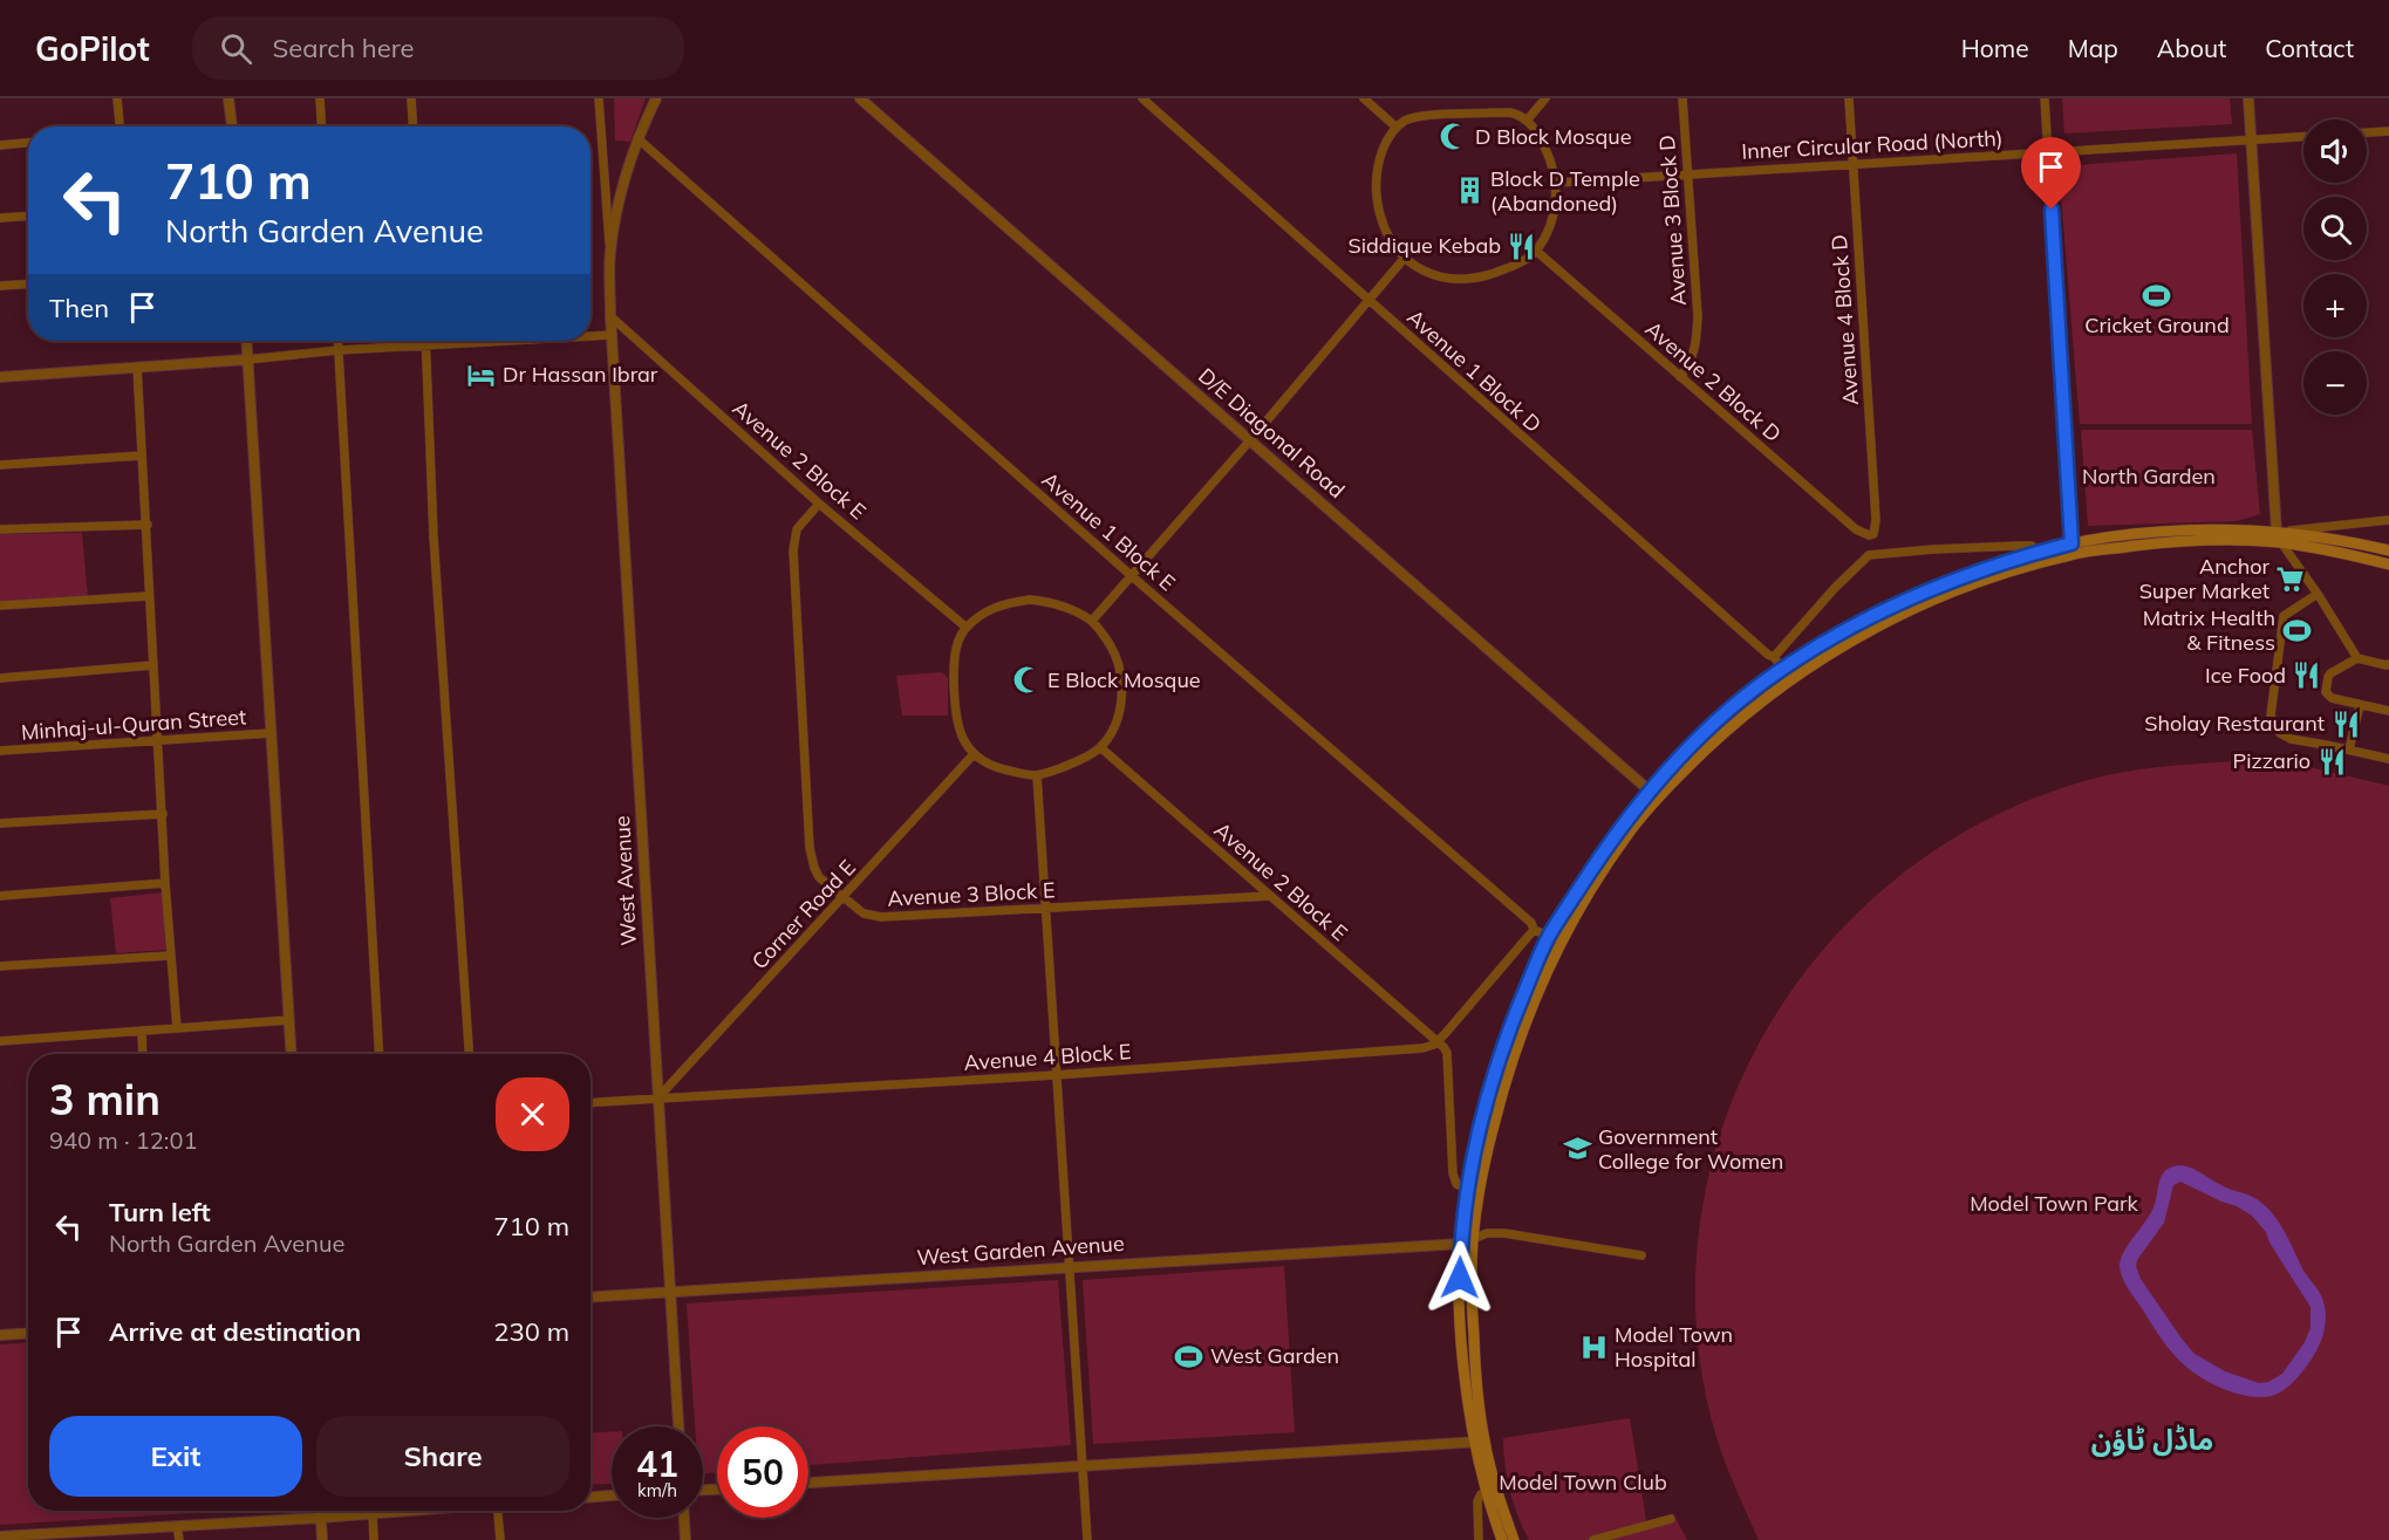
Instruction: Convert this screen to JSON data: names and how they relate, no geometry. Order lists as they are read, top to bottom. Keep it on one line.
{"streets":{"street":["Inner Circular Road (North)","Avenue 3 Block D","Avenue 4 Block D","Avenue 1 Block D","Avenue 2 Block D","D/E Diagonal Road","Avenue 2 Block E","Avenue 1 Block E","Minhaj-ul-Quran Street","West Avenue","Avenue 3 Block E","Corner Road E","Avenue 4 Block E","West Garden Avenue"]},"crossings":[["Inner Circular Road (North)","Avenue 3 Block D"],["Inner Circular Road (North)","Avenue 4 Block D"],["Inner Circular Road (North)","Avenue 2 Block D"],["Avenue 3 Block D","Avenue 2 Block D"],["Avenue 4 Block D","Avenue 2 Block D"],["Avenue 2 Block E","West Avenue"],["Avenue 2 Block E","Avenue 3 Block E"],["Avenue 2 Block E","Corner Road E"],["Avenue 2 Block E","Avenue 4 Block E"],["Avenue 1 Block E","West Avenue"],["West Avenue","Corner Road E"],["West Avenue","Avenue 4 Block E"],["West Avenue","West Garden Avenue"],["Avenue 3 Block E","Corner Road E"],["Corner Road E","Avenue 4 Block E"]],"districts":["ماڈل ٹاؤن"],"parks":["North Garden","Model Town Park","Model Town Club"],"places":{"mosque":["D Block Mosque","E Block Mosque"],"building":["Block D Temple (Abandoned)"],"restaurant":["Siddique Kebab","Ice Food","Sholay Restaurant","Pizzario"],"sports":["Cricket Ground","Matrix Health & Fitness","West Garden"],"hotel":["Dr Hassan Ibrar"],"supermarket":["Anchor Super Market"],"school or university":["Government College for Women"],"hospital":["Model Town Hospital"]},"page":{"header":"GoPilot","search":"Search here","nav":["Home","Map","About","Contact"],"map_buttons":["+","−"],"turn":["710 m","North Garden Avenue"],"then":"Then","heading":["3 min","940 m · 12:01"],"list":[{"name":"Turn left","note":"North Garden Avenue","value":"710 m"},{"name":"Arrive at destination","value":"230 m"}],"buttons":["Exit","Share"],"speed":"41 km/h","limit":"50"}}
